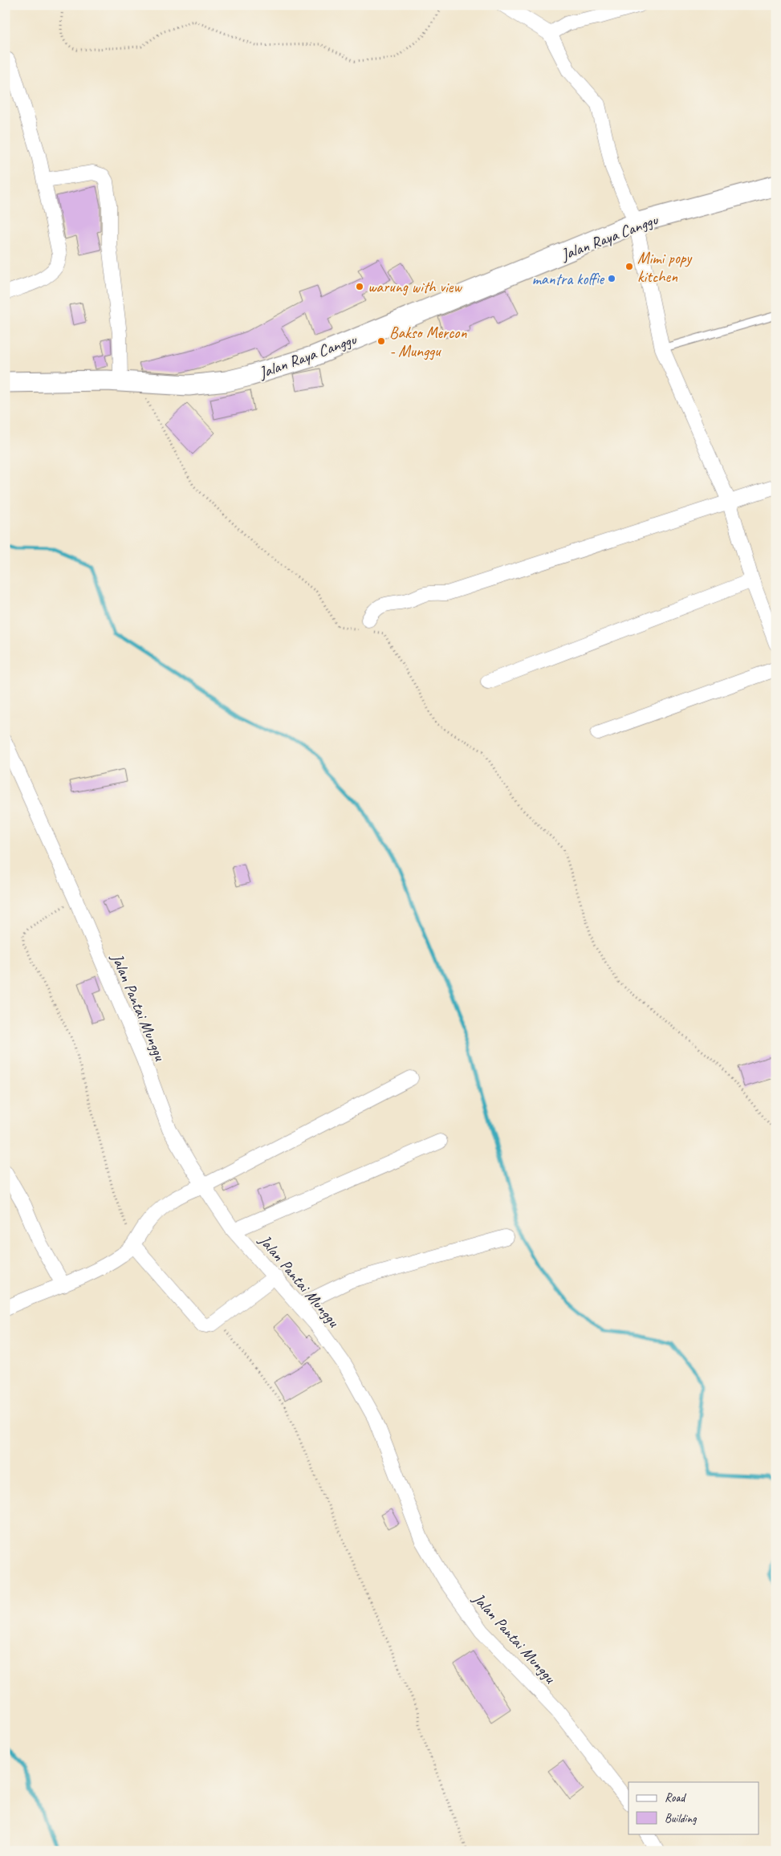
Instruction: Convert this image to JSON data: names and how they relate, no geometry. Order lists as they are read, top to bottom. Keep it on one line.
{"streets":{"main road":["Jalan Raya Canggu"],"street":["Jalan Pantai Munggu"]},"places":["Mimi popy kitchen","mantra koffie","warung with view","Bakso Mercon - Munggu"],"legend":["Road","Building"]}
